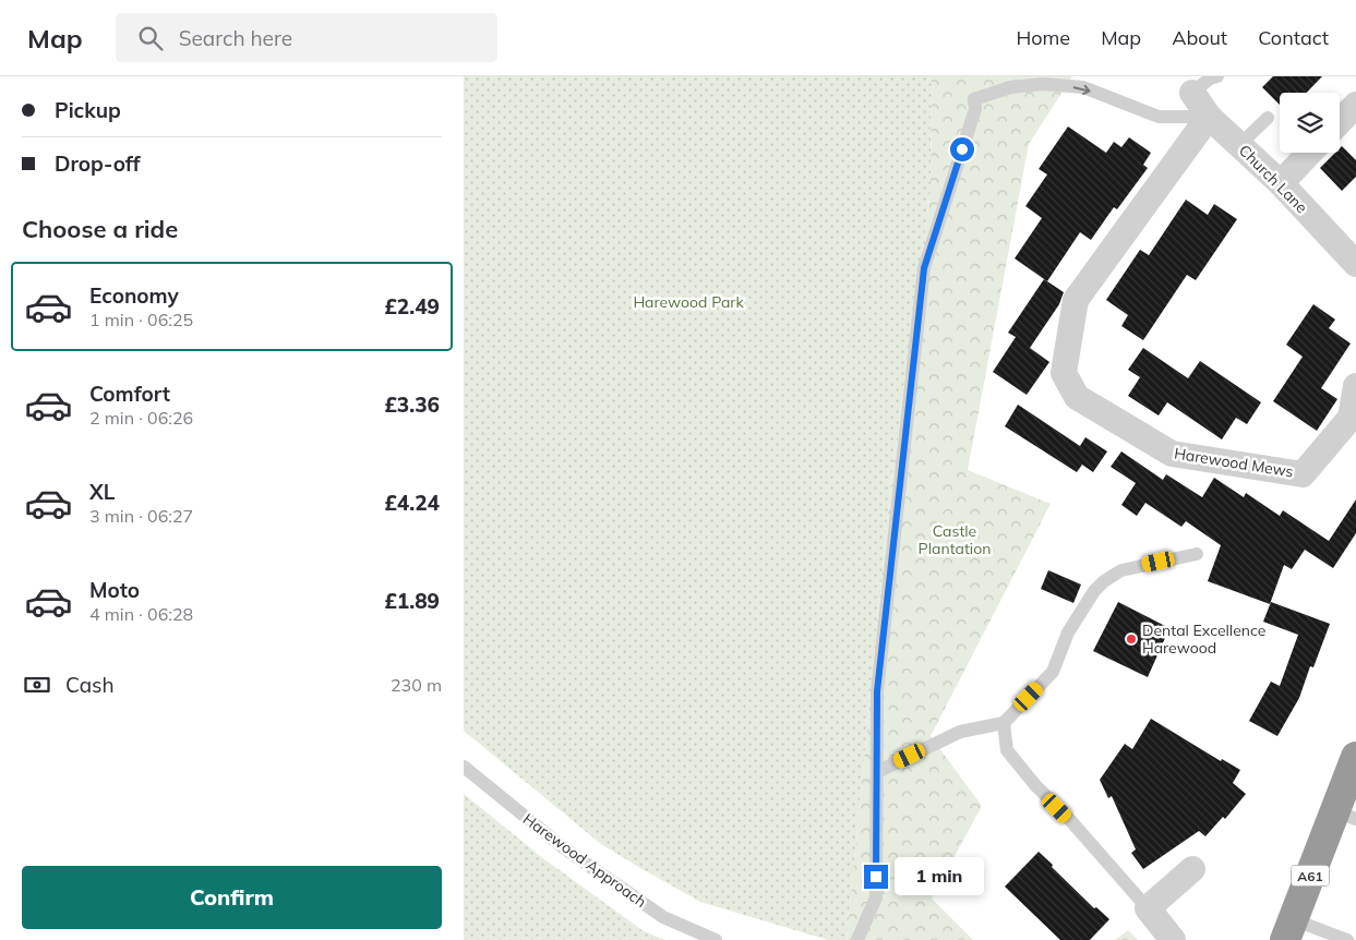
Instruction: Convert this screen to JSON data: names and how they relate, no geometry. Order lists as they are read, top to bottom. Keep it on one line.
{"streets":{"highway":["A61"],"street":["Church Lane","Harewood Mews"],"lane":["Harewood Approach"]},"crossings":[["Church Lane","Harewood Mews"]],"parks":["Harewood Park","Castle Plantation"],"places":["Dental Excellence Harewood"],"page":{"header":"Map","search":"Search here","nav":["Home","Map","About","Contact"],"banner":["Pickup","Drop-off"],"heading":"Choose a ride","list":[{"name":"Economy","note":"1 min · 06:25","value":"£2.49"},{"name":"Comfort","note":"2 min · 06:26","value":"£3.36"},{"name":"XL","note":"3 min · 06:27","value":"£4.24"},{"name":"Moto","note":"4 min · 06:28","value":"£1.89"}],"pay":["Cash","230 m"],"buttons":"Confirm","bubble":"1 min"}}
